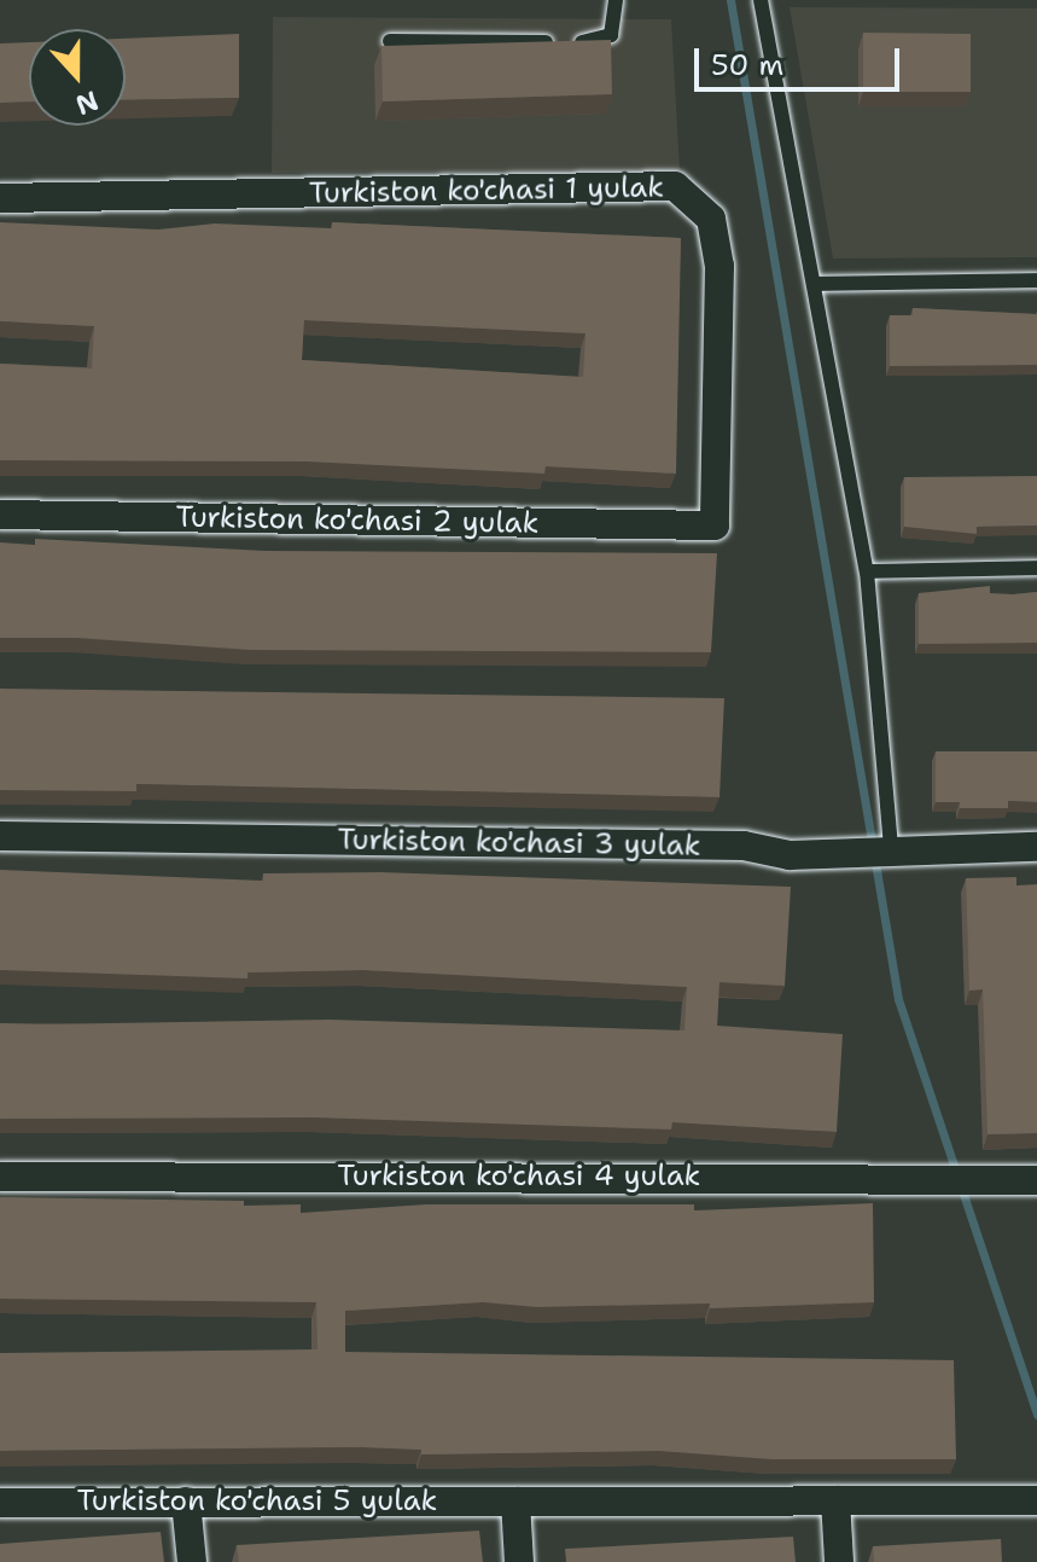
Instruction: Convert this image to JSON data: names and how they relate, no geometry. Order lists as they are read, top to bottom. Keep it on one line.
{"streets":{"street":["Turkiston ko'chasi 1 yulak","Turkiston ko'chasi 2 yulak","Turkiston ko'chasi 3 yulak","Turkiston ko'chasi 4 yulak","Turkiston ko'chasi 5 yulak"]},"crossings":[["Turkiston ko'chasi 1 yulak","Turkiston ko'chasi 2 yulak"]],"scale_bar":"50 m","north":"bottom"}
